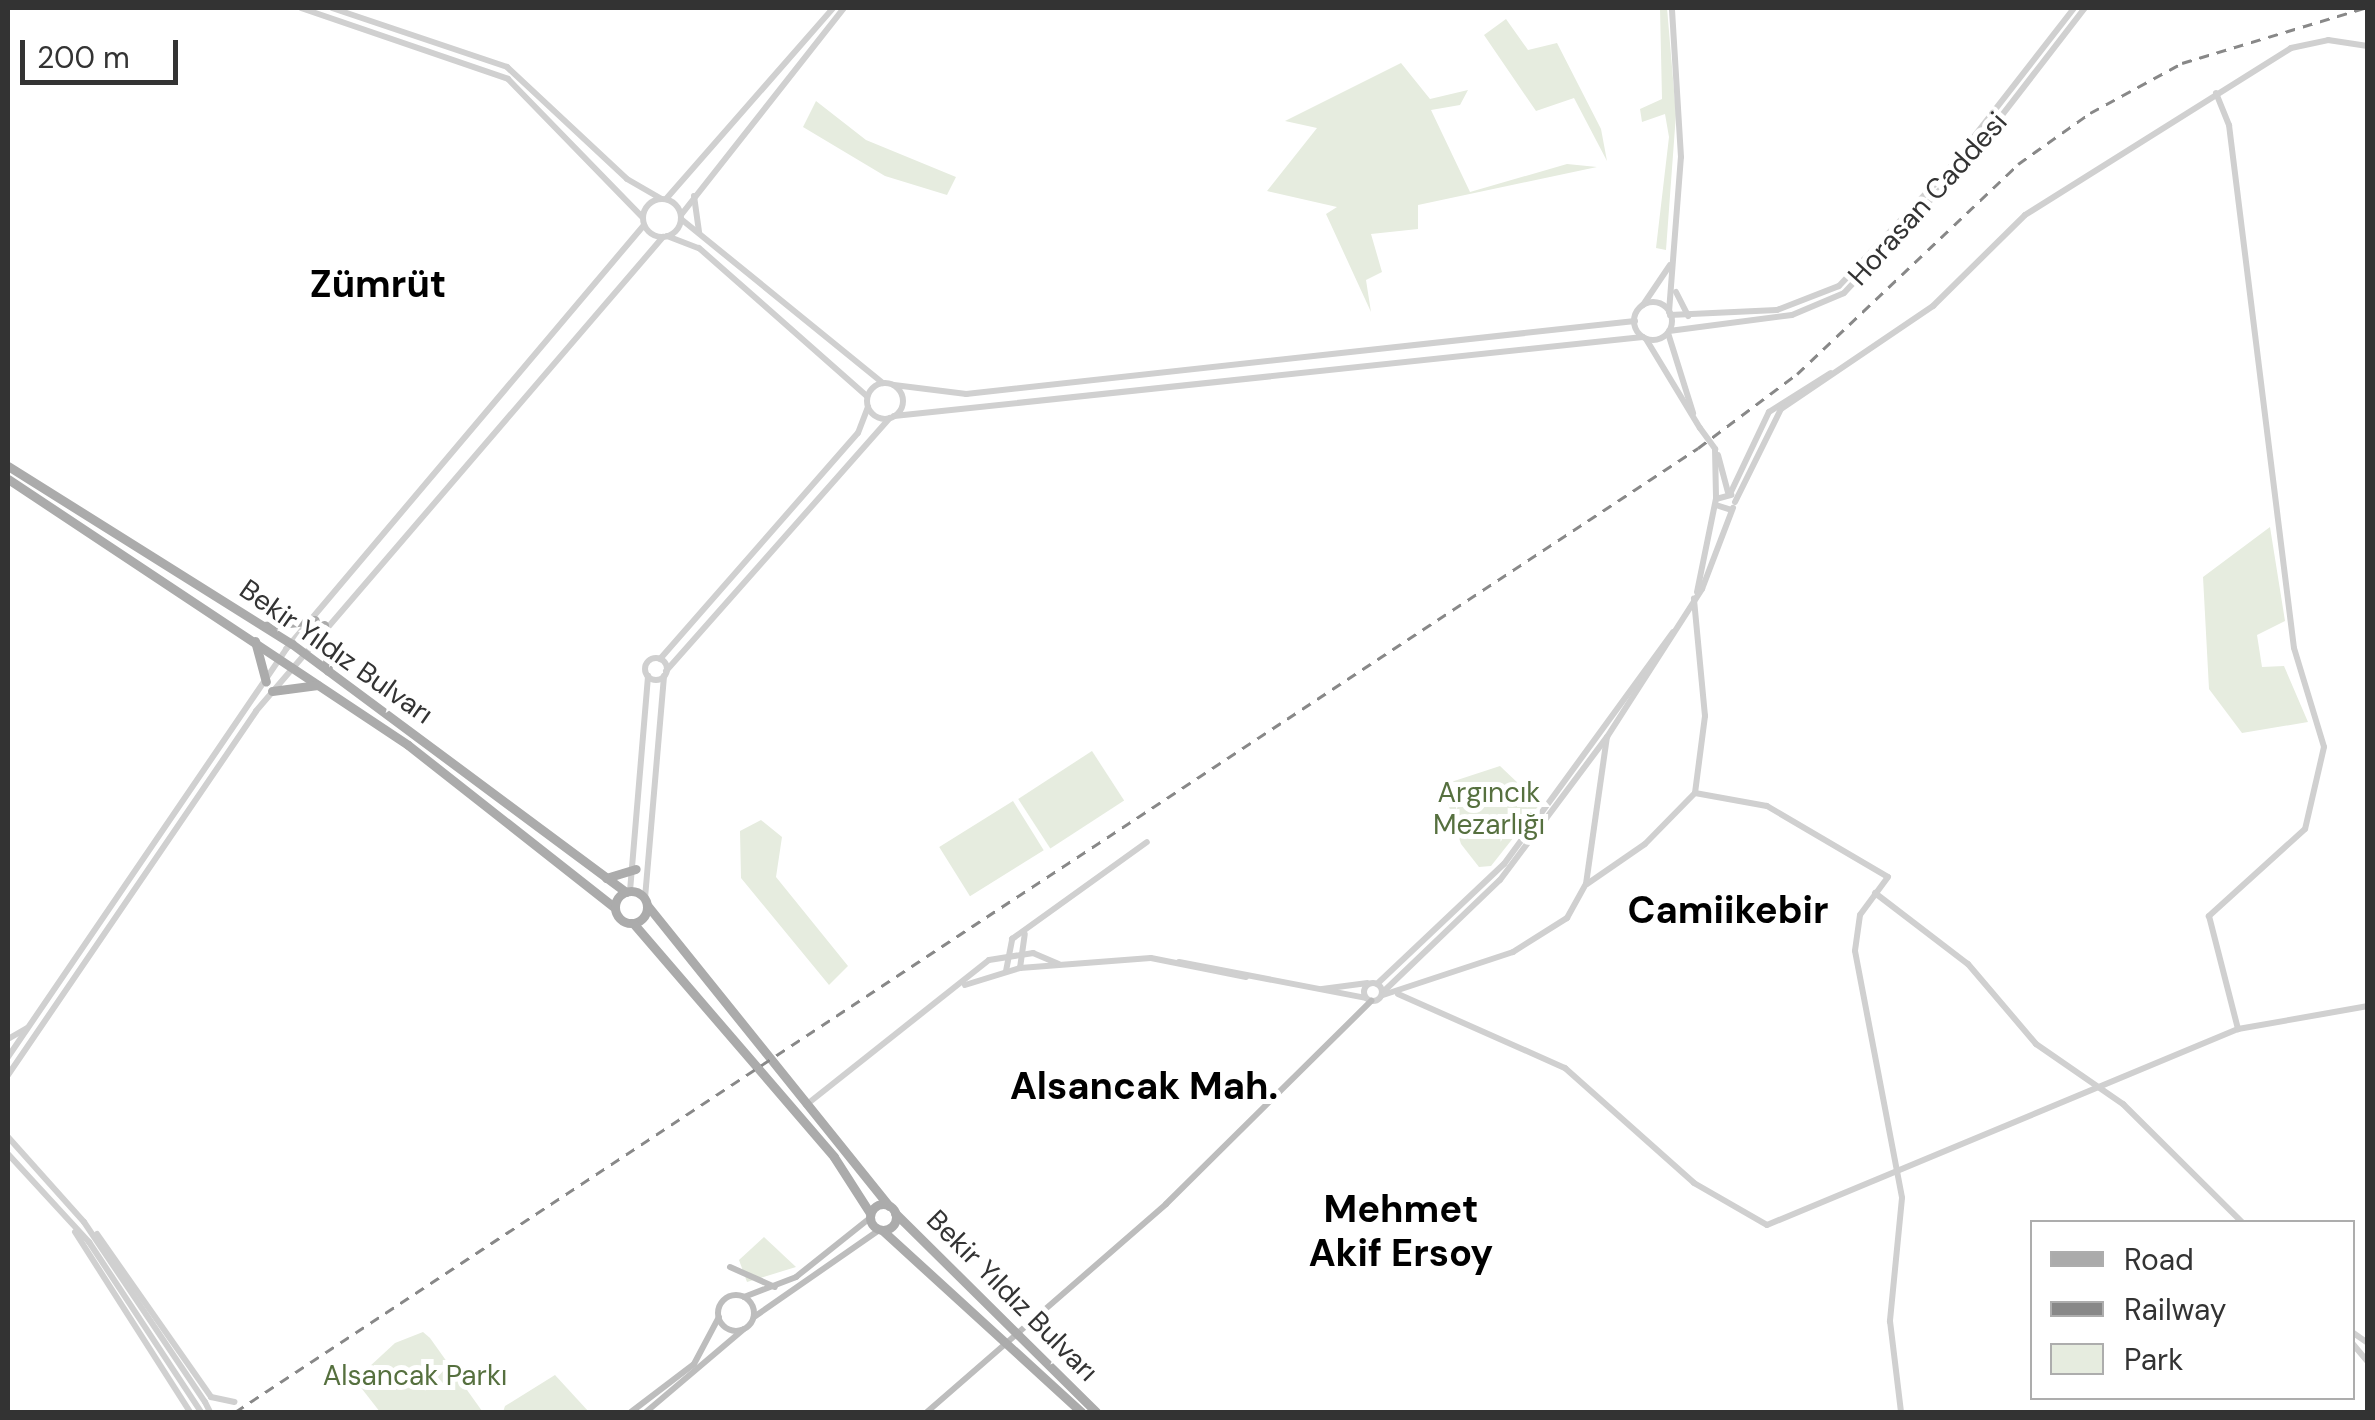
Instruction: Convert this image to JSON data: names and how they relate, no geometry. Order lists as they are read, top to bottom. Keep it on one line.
{"streets":{"main road":["Bekir Yıldız Bulvarı"],"street":["Horasan Caddesi"]},"districts":["Zümrüt","Camiikebir","Alsancak Mah.","Mehmet Akif Ersoy"],"parks":["Argıncık Mezarlığı","Alsancak Parkı"],"legend":["Road","Railway","Park"],"scale_bar":"200 m"}
